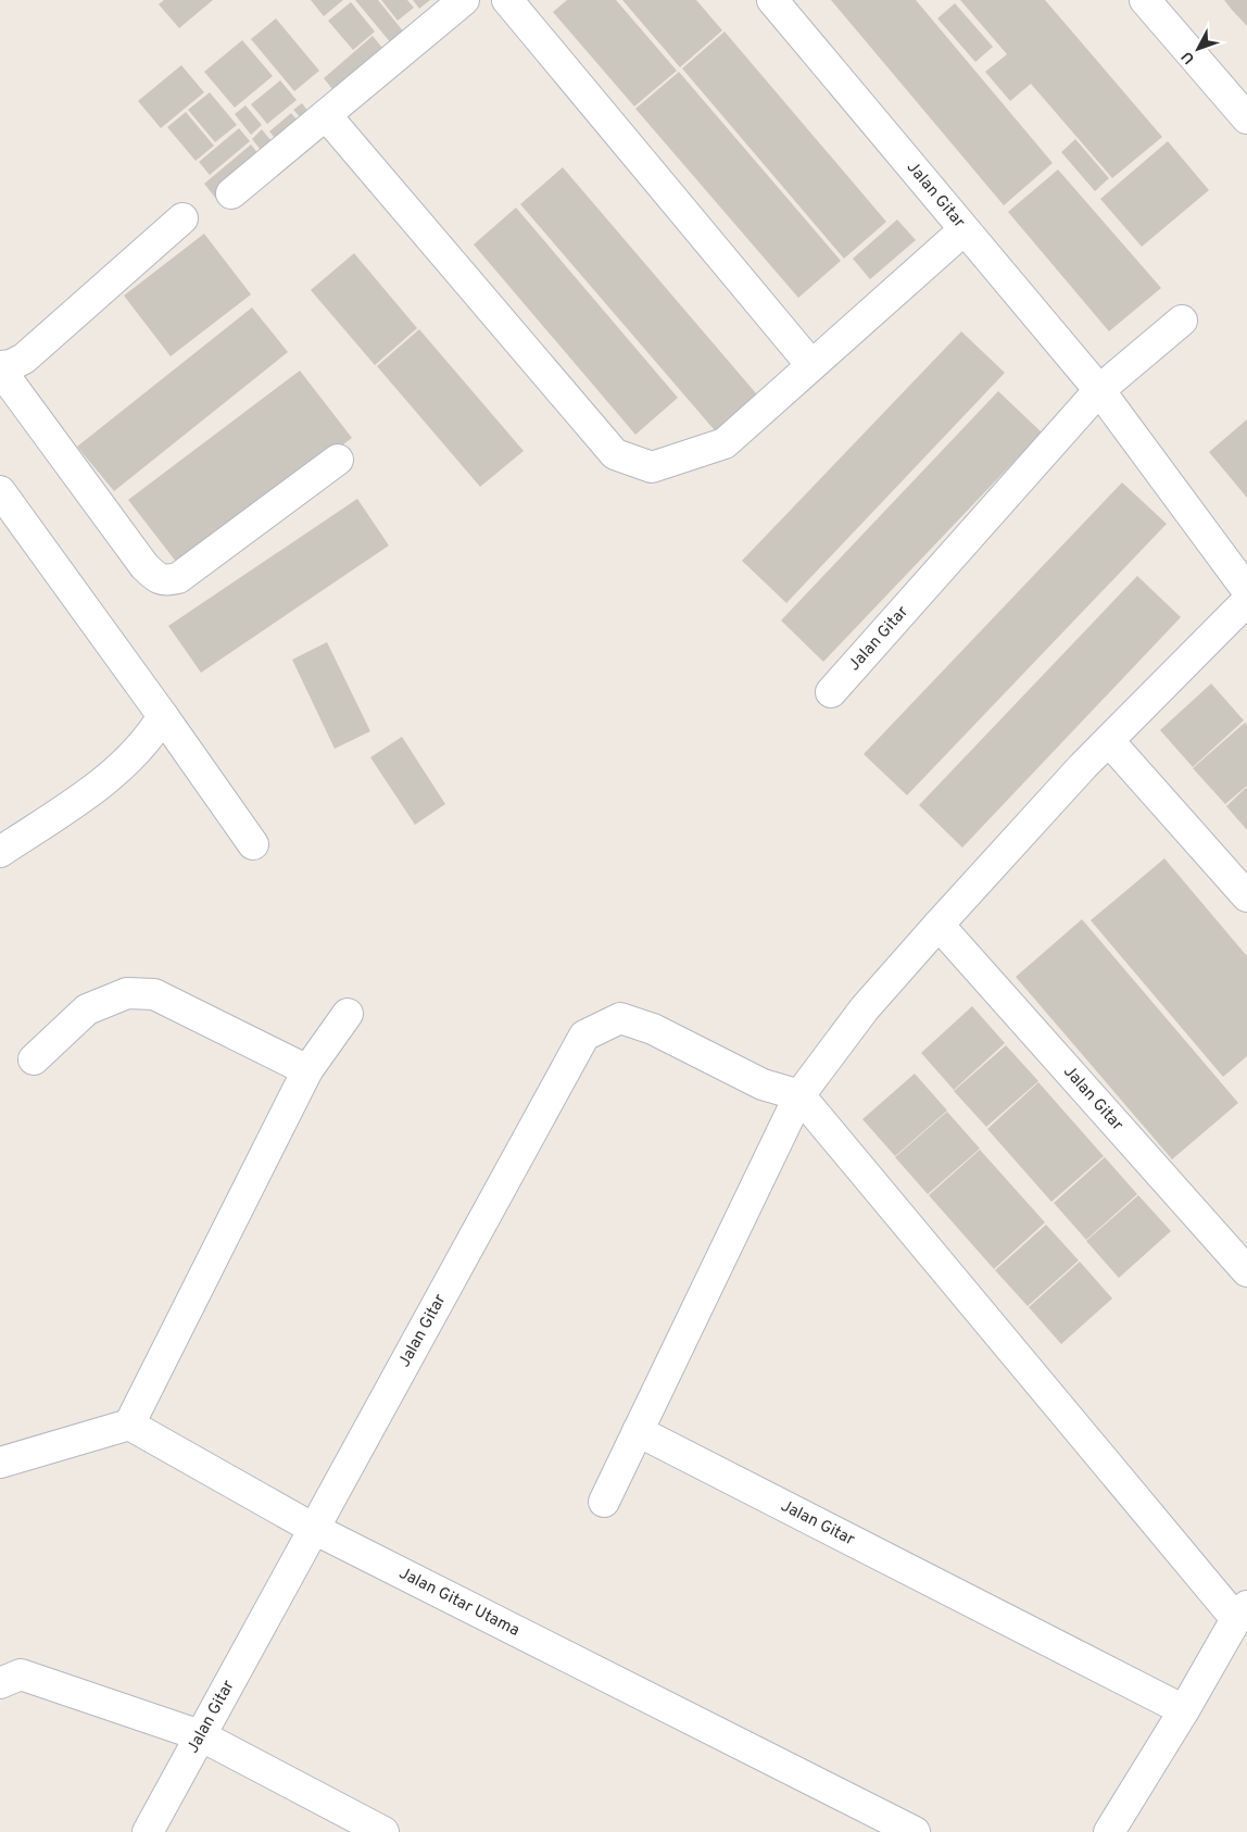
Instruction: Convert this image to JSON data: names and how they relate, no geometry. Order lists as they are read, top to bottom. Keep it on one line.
{"streets":{"street":["Jalan Gitar","Jalan Gitar Utama"]},"crossings":[["Jalan Gitar","Jalan Gitar Utama"]],"north":"bottom left"}
